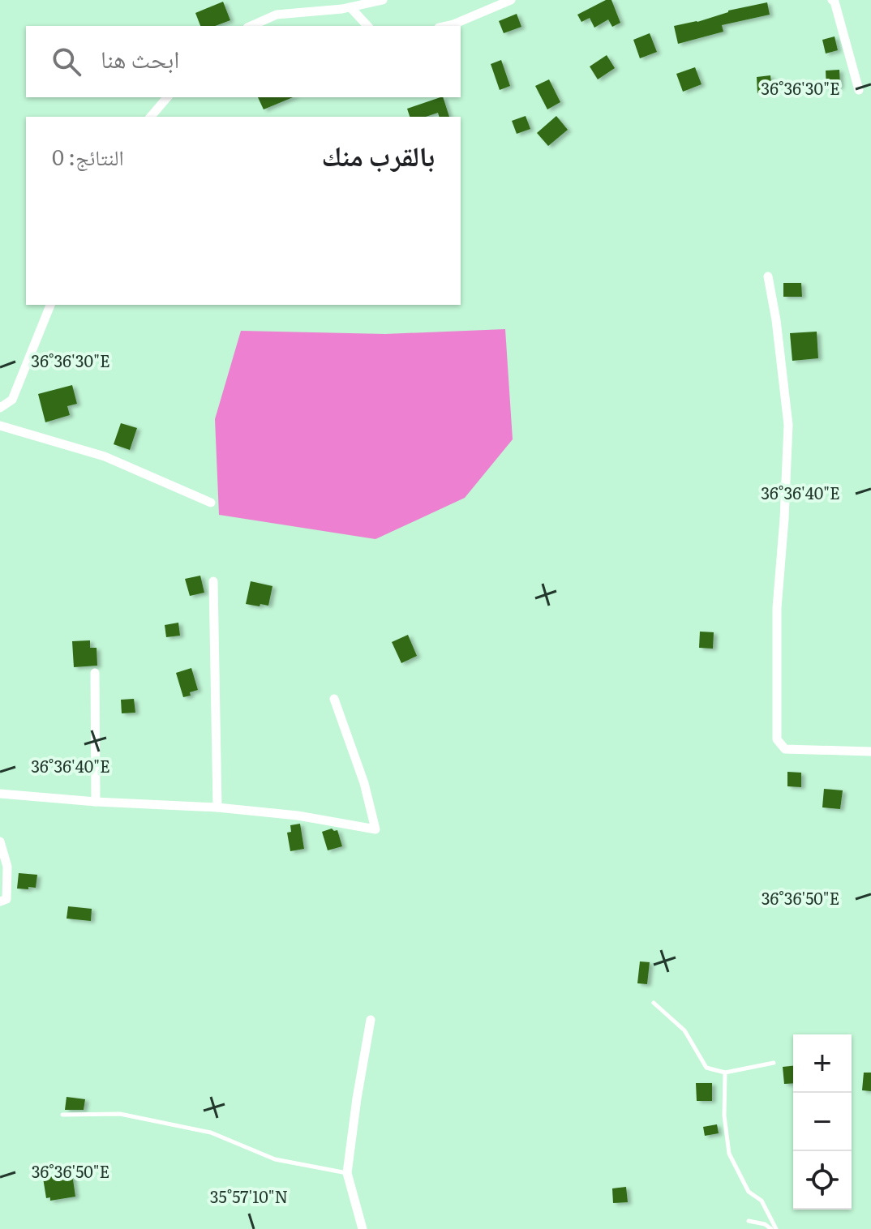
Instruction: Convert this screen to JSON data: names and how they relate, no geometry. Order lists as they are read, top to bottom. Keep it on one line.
{"page":{"search":"ابحث هنا","heading":["بالقرب منك","النتائج: 0"],"map_buttons":["+","−"]},"coordinates":["36°36'30\"E","36°36'40\"E","36°36'50\"E","35°57'10\"N"]}
